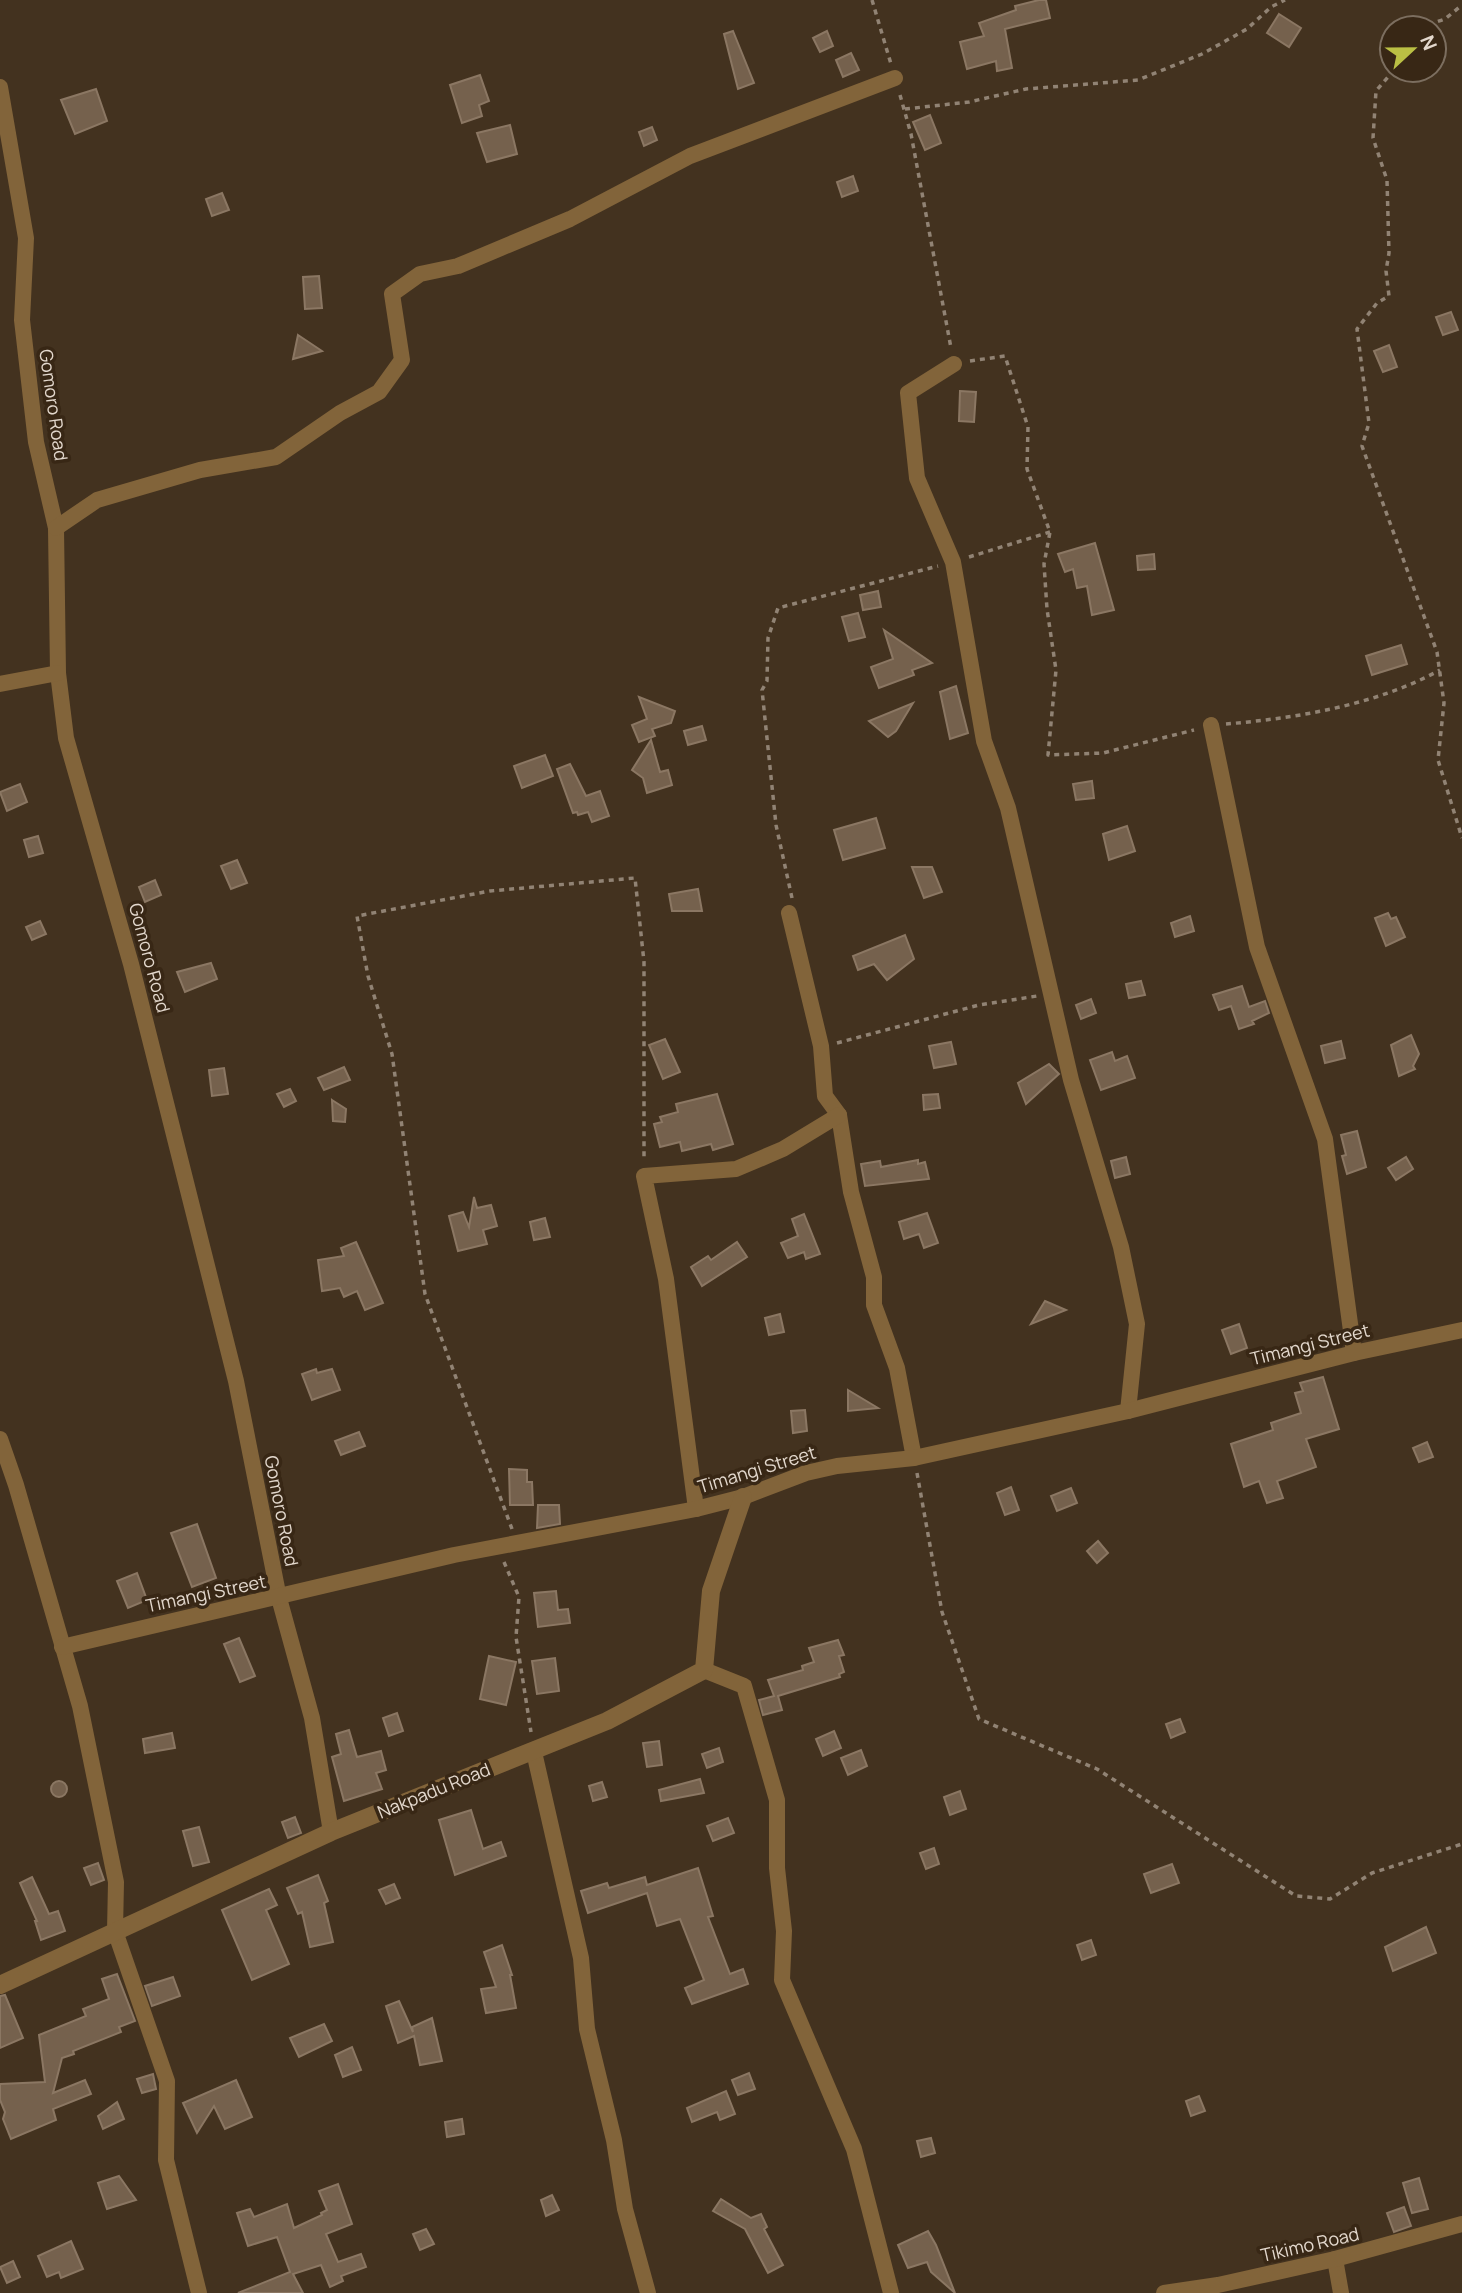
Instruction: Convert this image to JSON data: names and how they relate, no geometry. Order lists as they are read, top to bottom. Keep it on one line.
{"streets":{"street":["Gomoro Road","Timangi Street","Nakpadu Road","Tikimo Road"]},"crossings":[["Gomoro Road","Timangi Street"],["Gomoro Road","Nakpadu Road"]],"north":"right"}
